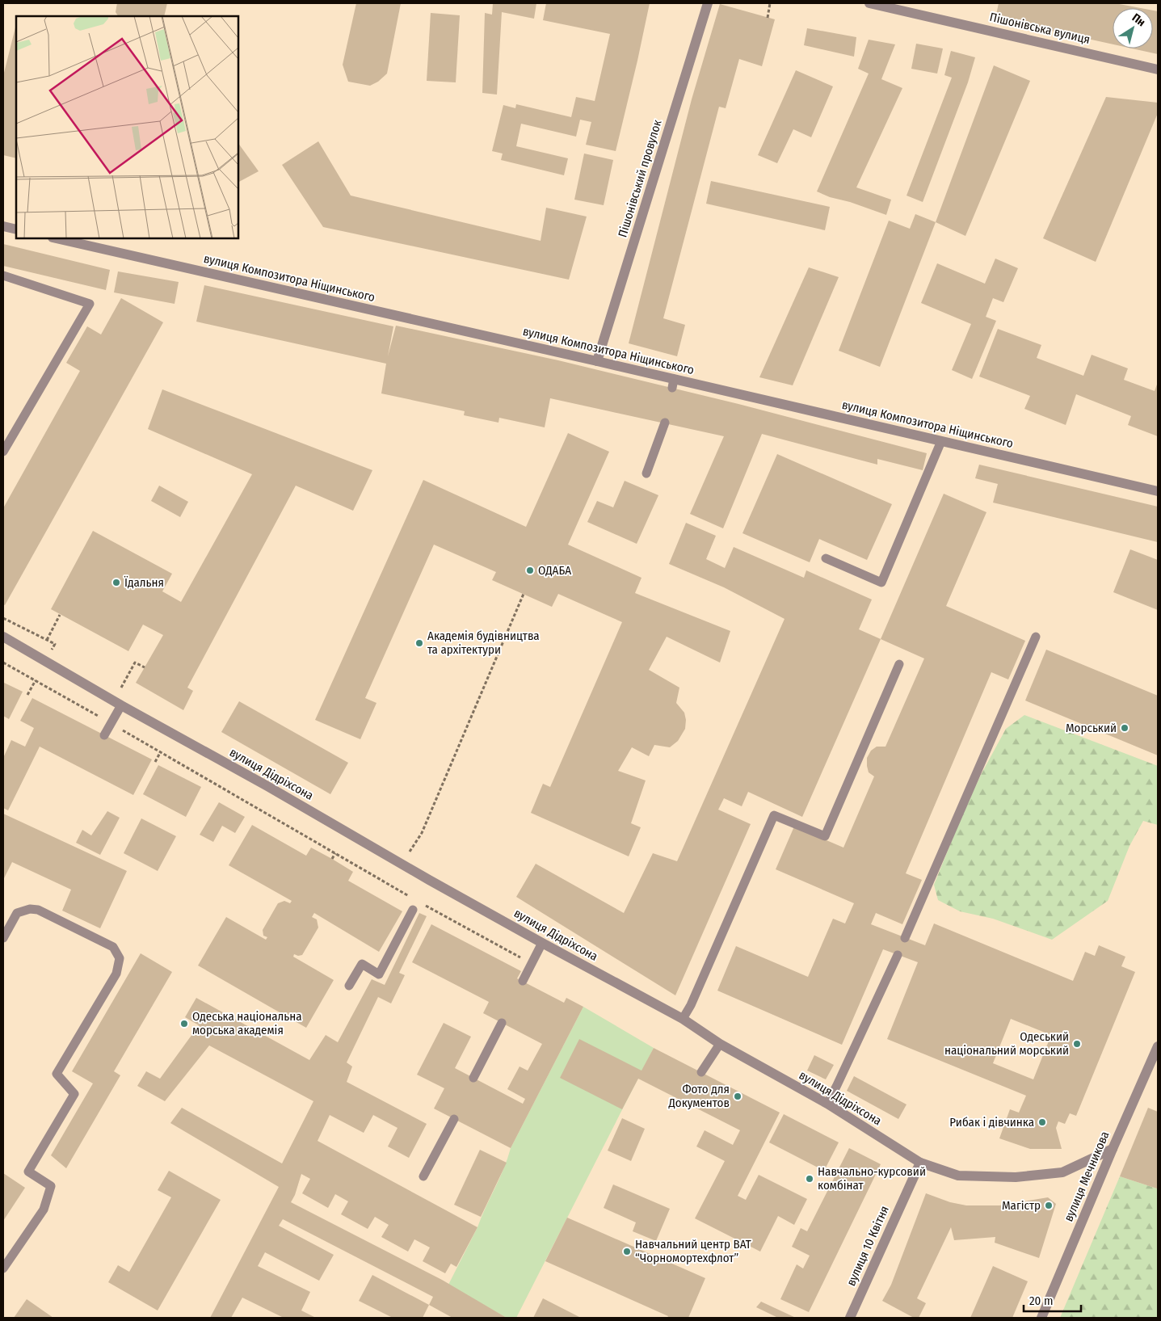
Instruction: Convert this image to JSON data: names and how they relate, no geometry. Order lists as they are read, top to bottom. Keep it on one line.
{"streets":{"street":["Пішонівська вулиця","Пішонівський провулок","вулиця Композитора Ніщинського","вулиця Дідріхсона","вулиця Мечникова","вулиця 10 Квітня"]},"crossings":[["Пішонівський провулок","вулиця Композитора Ніщинського"],["вулиця Дідріхсона","вулиця Мечникова"],["вулиця Дідріхсона","вулиця 10 Квітня"]],"places":["ОДАБА","Їдальня","Академія будівництва та архітектури","Морський","Одеська національна морська академія","Одеський національний морський","Фото для Документов","Рибак і дівчинка","Навчально-курсовий комбінат","Магiстр","Навчальний центр ВАТ “Чорномортехфлот”"],"scale_bar":"20 m","north":"top right"}
